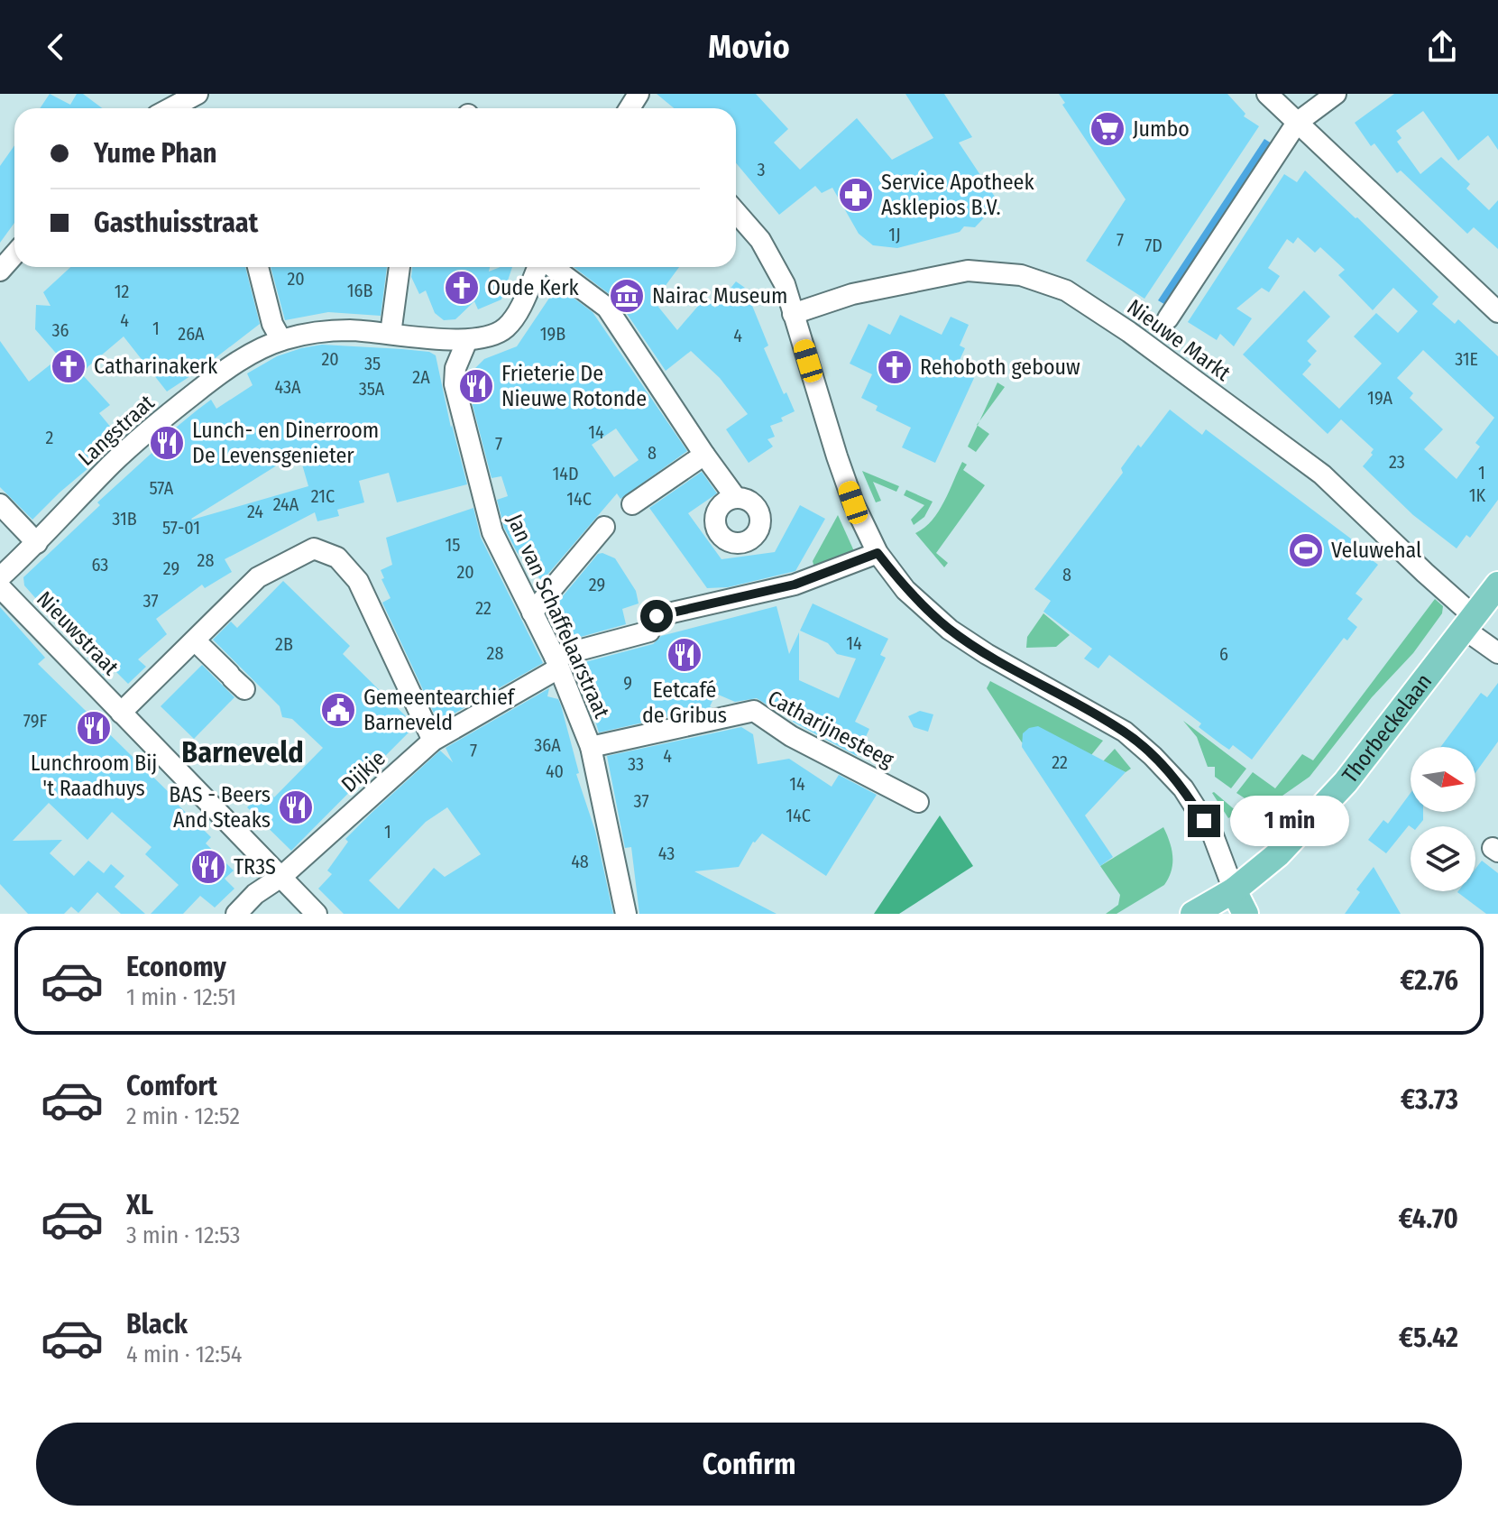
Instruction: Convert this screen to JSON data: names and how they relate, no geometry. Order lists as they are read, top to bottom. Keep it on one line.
{"streets":{"main road":["Thorbeckelaan"],"street":["Nieuwe Markt","Langstraat","Jan van Schaffelaarstraat","Nieuwstraat","Catharijnesteeg","Dijkje"]},"crossings":[["Nieuwe Markt","Thorbeckelaan"],["Langstraat","Jan van Schaffelaarstraat"],["Jan van Schaffelaarstraat","Catharijnesteeg"],["Jan van Schaffelaarstraat","Dijkje"],["Nieuwstraat","Dijkje"]],"districts":["Barneveld"],"places":{"supermarket":["Jumbo"],"pharmacy":["Service Apotheek Asklepios B.V."],"church":["Oude Kerk","Catharinakerk","Rehoboth gebouw"],"museum":["Nairac Museum"],"restaurant":["Frieterie De Nieuwe Rotonde","Lunch- en Dinerroom De Levensgenieter","Eetcafé de Gribus","Lunchroom Bij 't Raadhuys","BAS - Beers And Steaks","TR3S"],"sports":["Veluwehal"],"public building":["Gemeentearchief Barneveld"]},"house_numbers":["3","1J","7","7D","20","16B","12","4","1","36","26A","19B","4","20","31E","35","2A","43A","35A","19A","14","2","7","8","23","1","14D","57A","1K","21C","14C","24A","24","31B","57-01","15","28","63","29","20","8","29","37","22","14","2B","28","6","9","79F","36A","7","4","22","33","40","14","37","14C","1","43","48"],"north":"right","page":{"header":"Movio","banner":["Yume Phan","Gasthuisstraat"],"bubble":"1 min","list":[{"name":"Economy","note":"1 min · 12:51","value":"€2.76"},{"name":"Comfort","note":"2 min · 12:52","value":"€3.73"},{"name":"XL","note":"3 min · 12:53","value":"€4.70"},{"name":"Black","note":"4 min · 12:54","value":"€5.42"}],"buttons":"Confirm"}}
